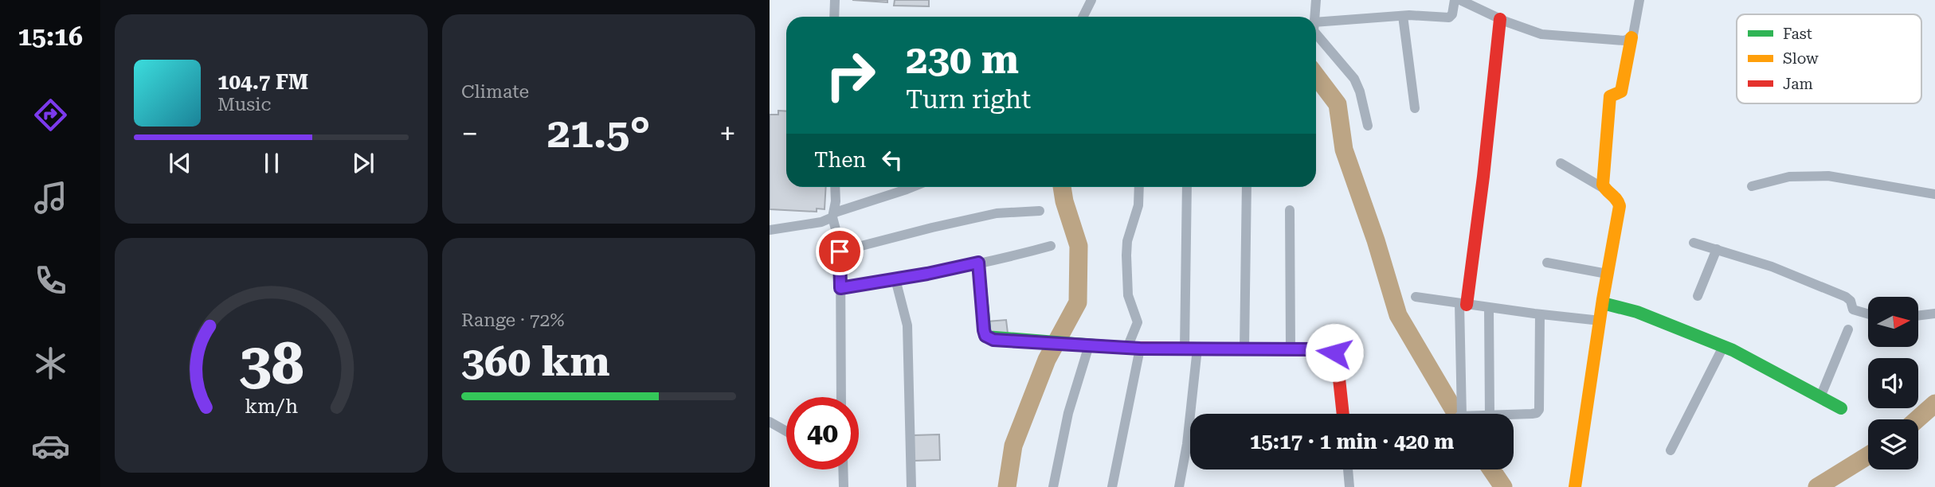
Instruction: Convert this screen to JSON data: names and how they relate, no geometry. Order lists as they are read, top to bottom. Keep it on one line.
{"legend":["Fast","Slow","Jam"],"north":"right","page":{"tabs":"15:16","tile":["Climate",["Range · 72%","360 km"]],"turn":["230 m","Turn right"],"song":["104.7 FM","Music"],"heat":["−","21.5°","+"],"then":"Then","limit":"40","trip":"15:17 · 1 min · 420 m","gauge":["38","km/h"]}}
